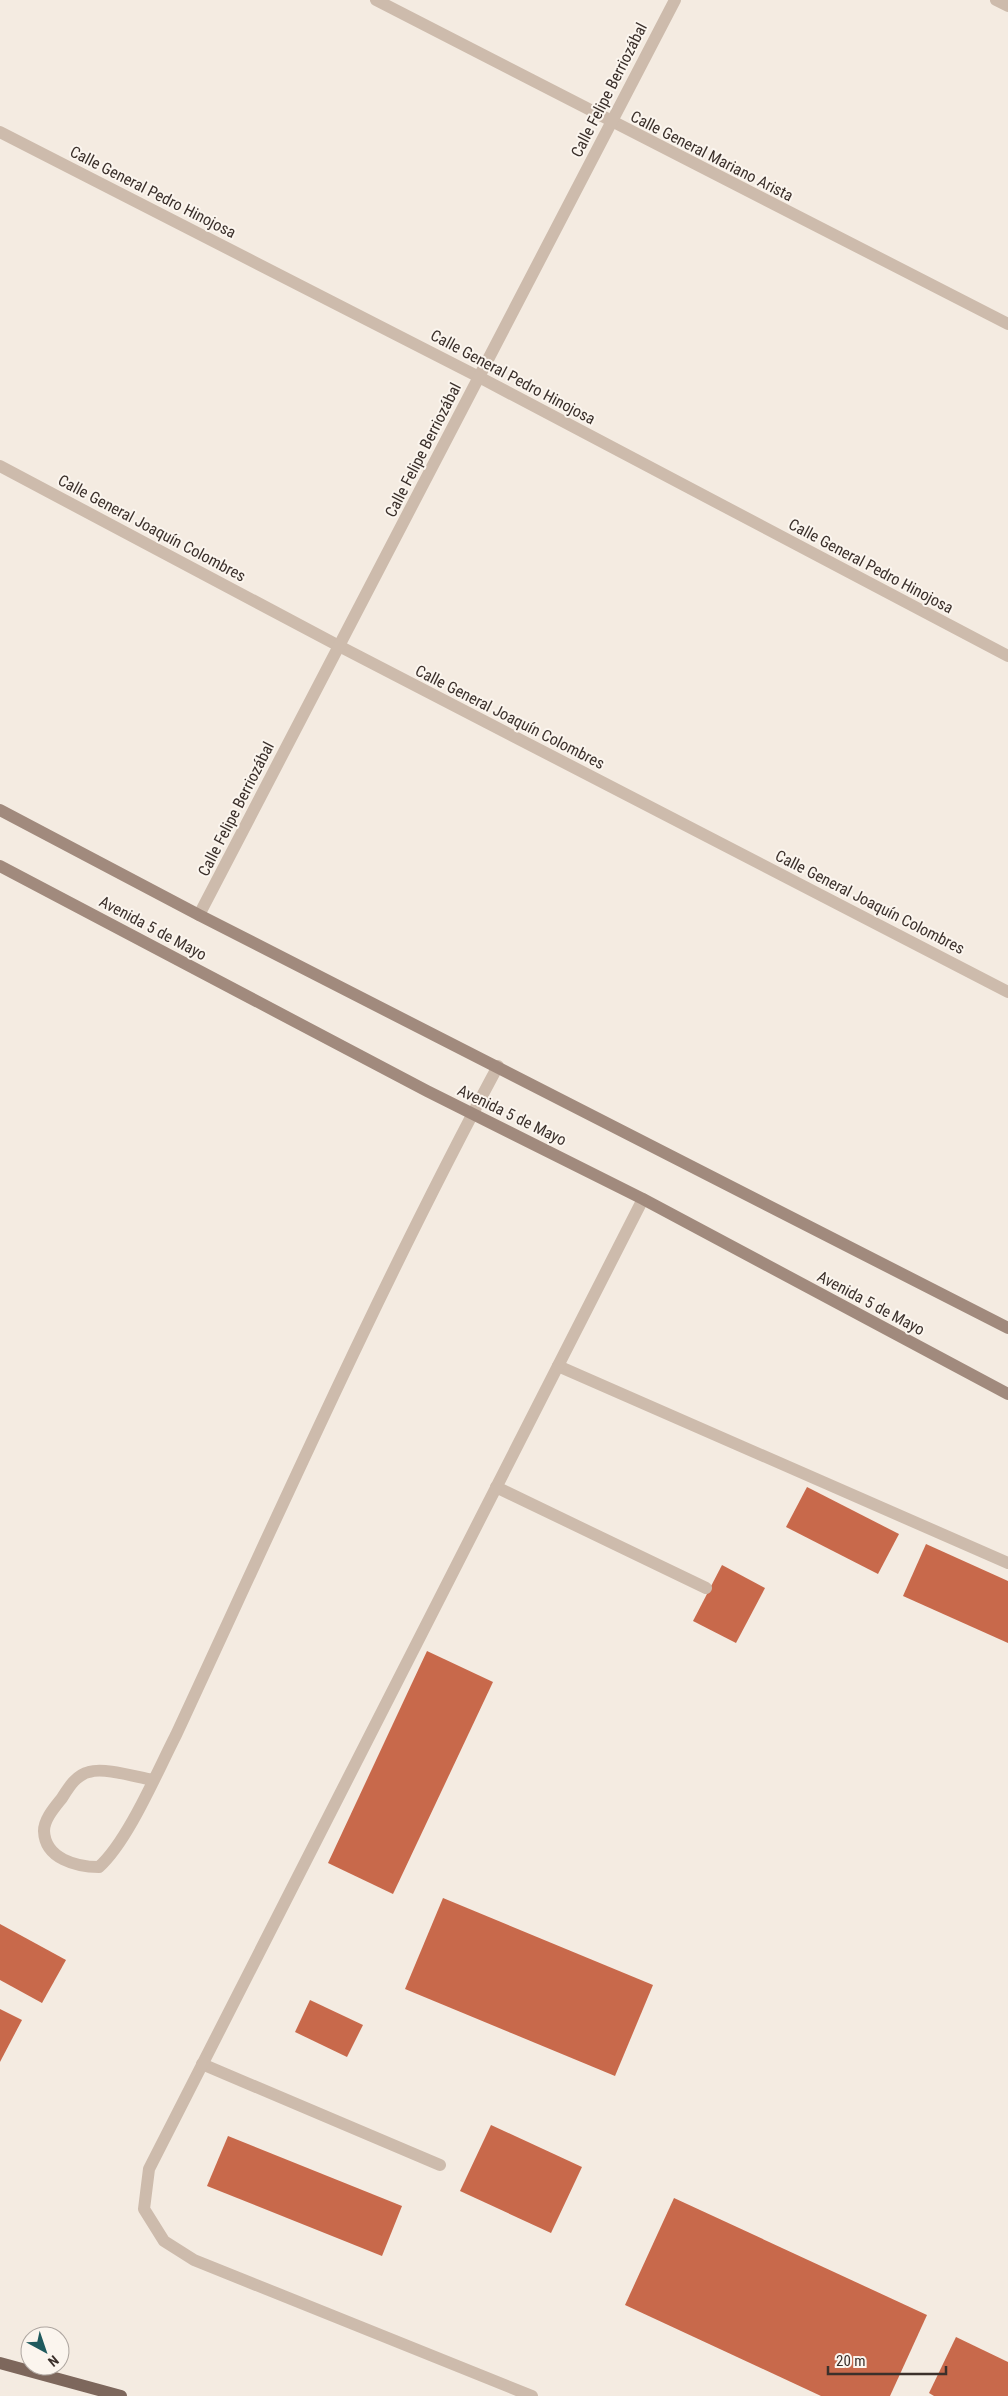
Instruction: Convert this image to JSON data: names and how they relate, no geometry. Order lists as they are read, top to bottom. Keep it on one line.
{"streets":{"street":["Calle Felipe Berriozábal","Calle General Mariano Arista","Calle General Pedro Hinojosa","Calle General Joaquín Colombres","Avenida 5 de Mayo"]},"crossings":[["Calle Felipe Berriozábal","Calle General Mariano Arista"],["Calle Felipe Berriozábal","Calle General Pedro Hinojosa"],["Calle Felipe Berriozábal","Calle General Joaquín Colombres"],["Calle Felipe Berriozábal","Avenida 5 de Mayo"]],"scale_bar":"20 m","north":"bottom right"}
